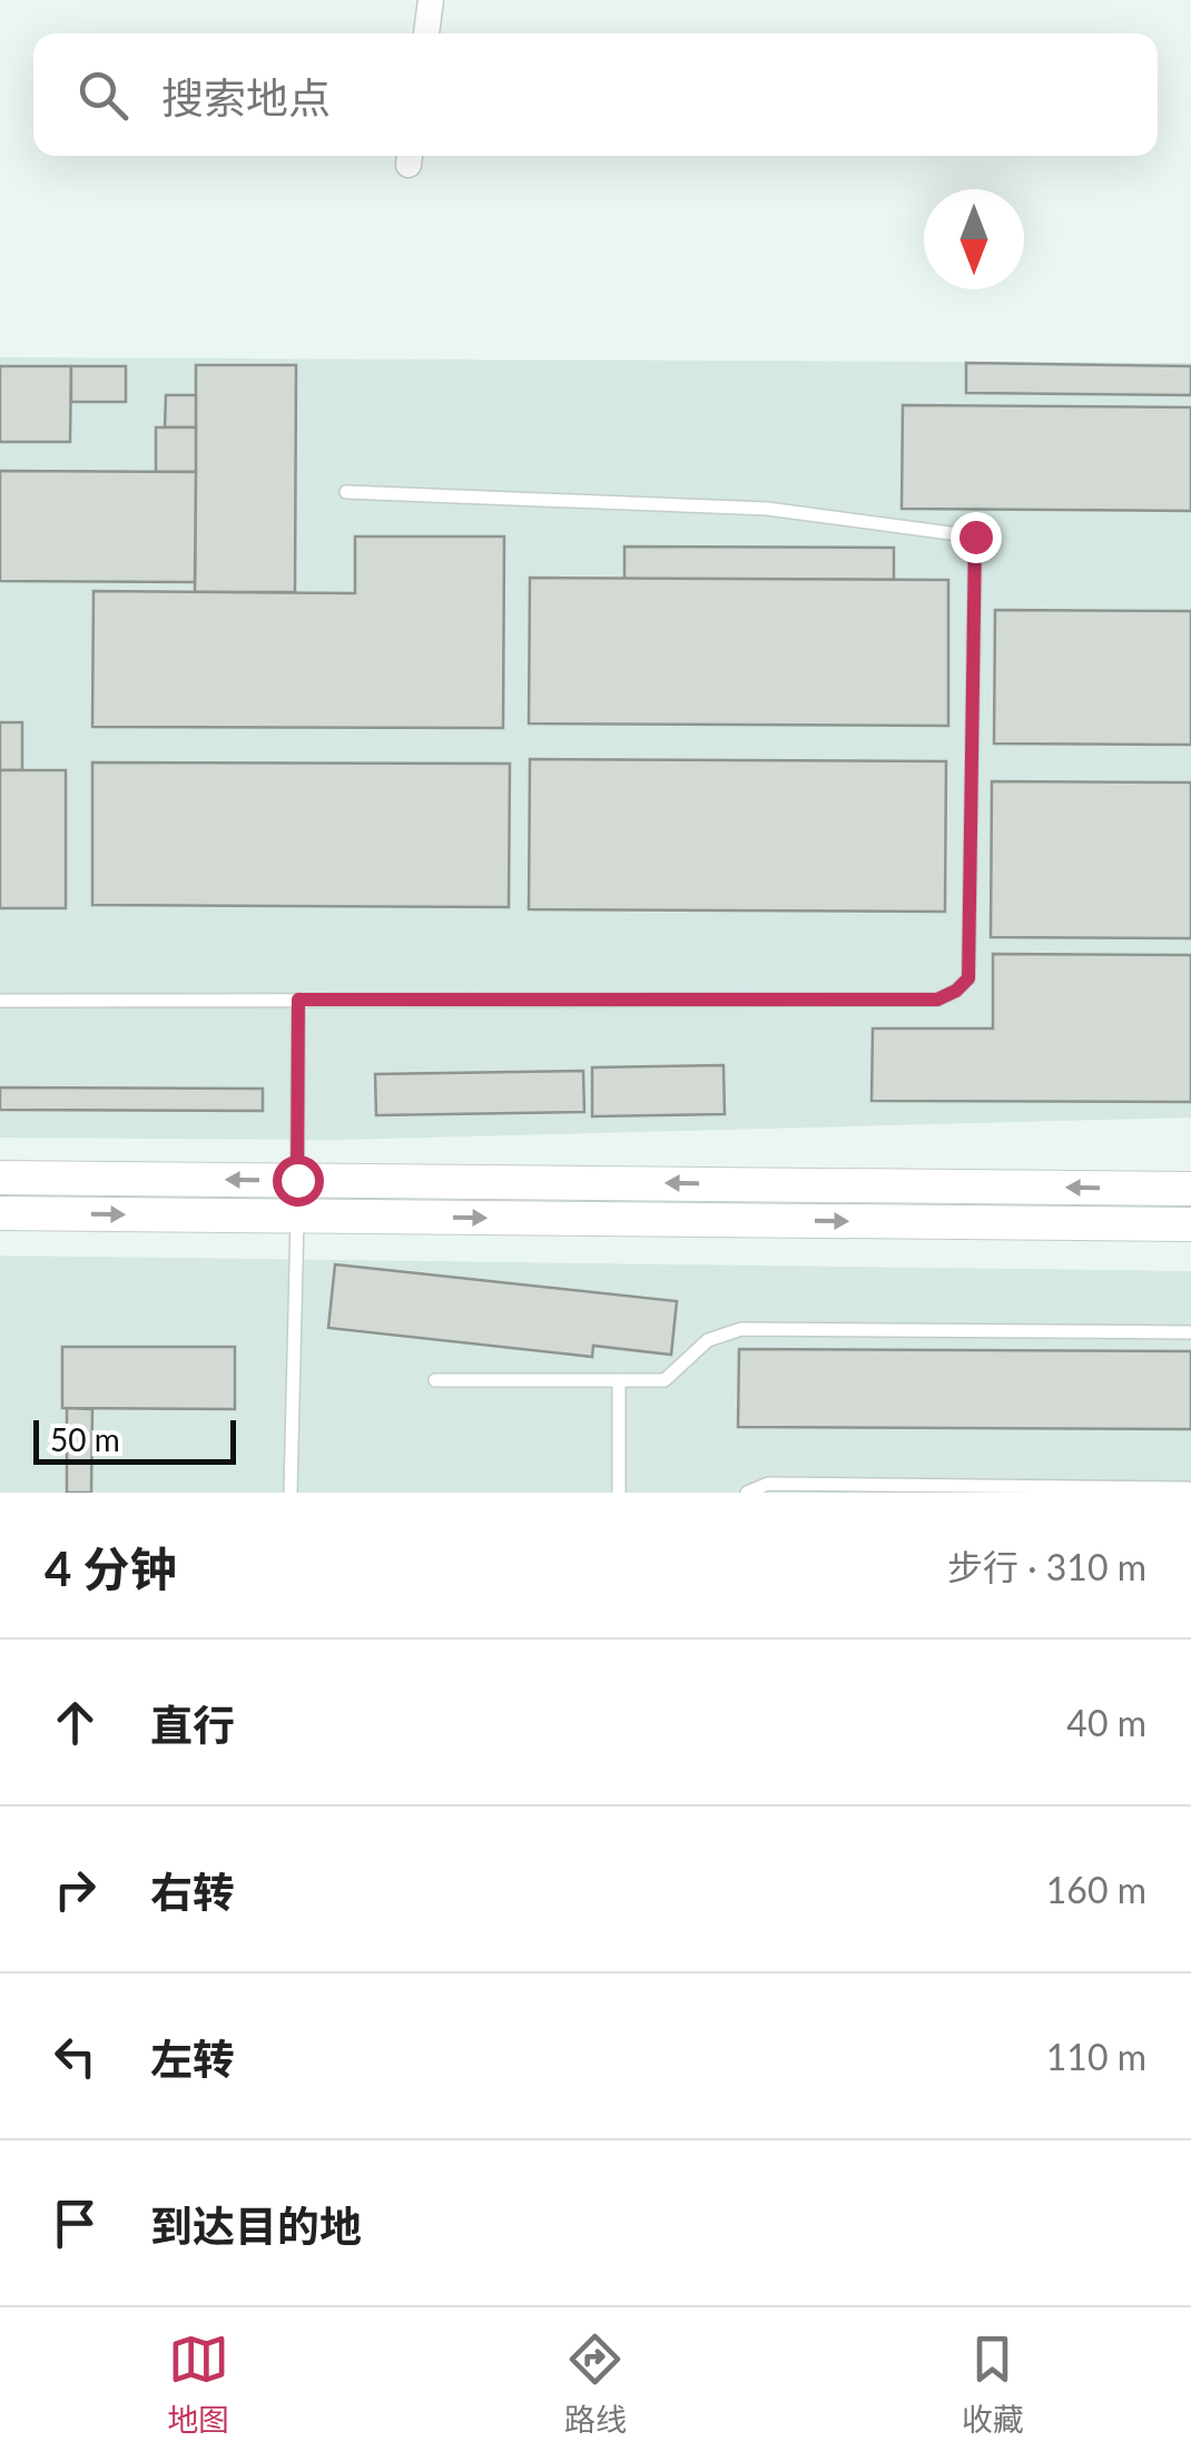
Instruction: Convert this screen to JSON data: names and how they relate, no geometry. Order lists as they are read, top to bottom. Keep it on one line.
{"scale_bar":"50 m","north":"bottom","page":{"search":"搜索地点","scale":"50 m","heading":["4 分钟","步行 · 310 m"],"list":[["直行","40 m"],["右转","160 m"],["左转","110 m"],"到达目的地"],"nav":["地图","路线","收藏"]}}
